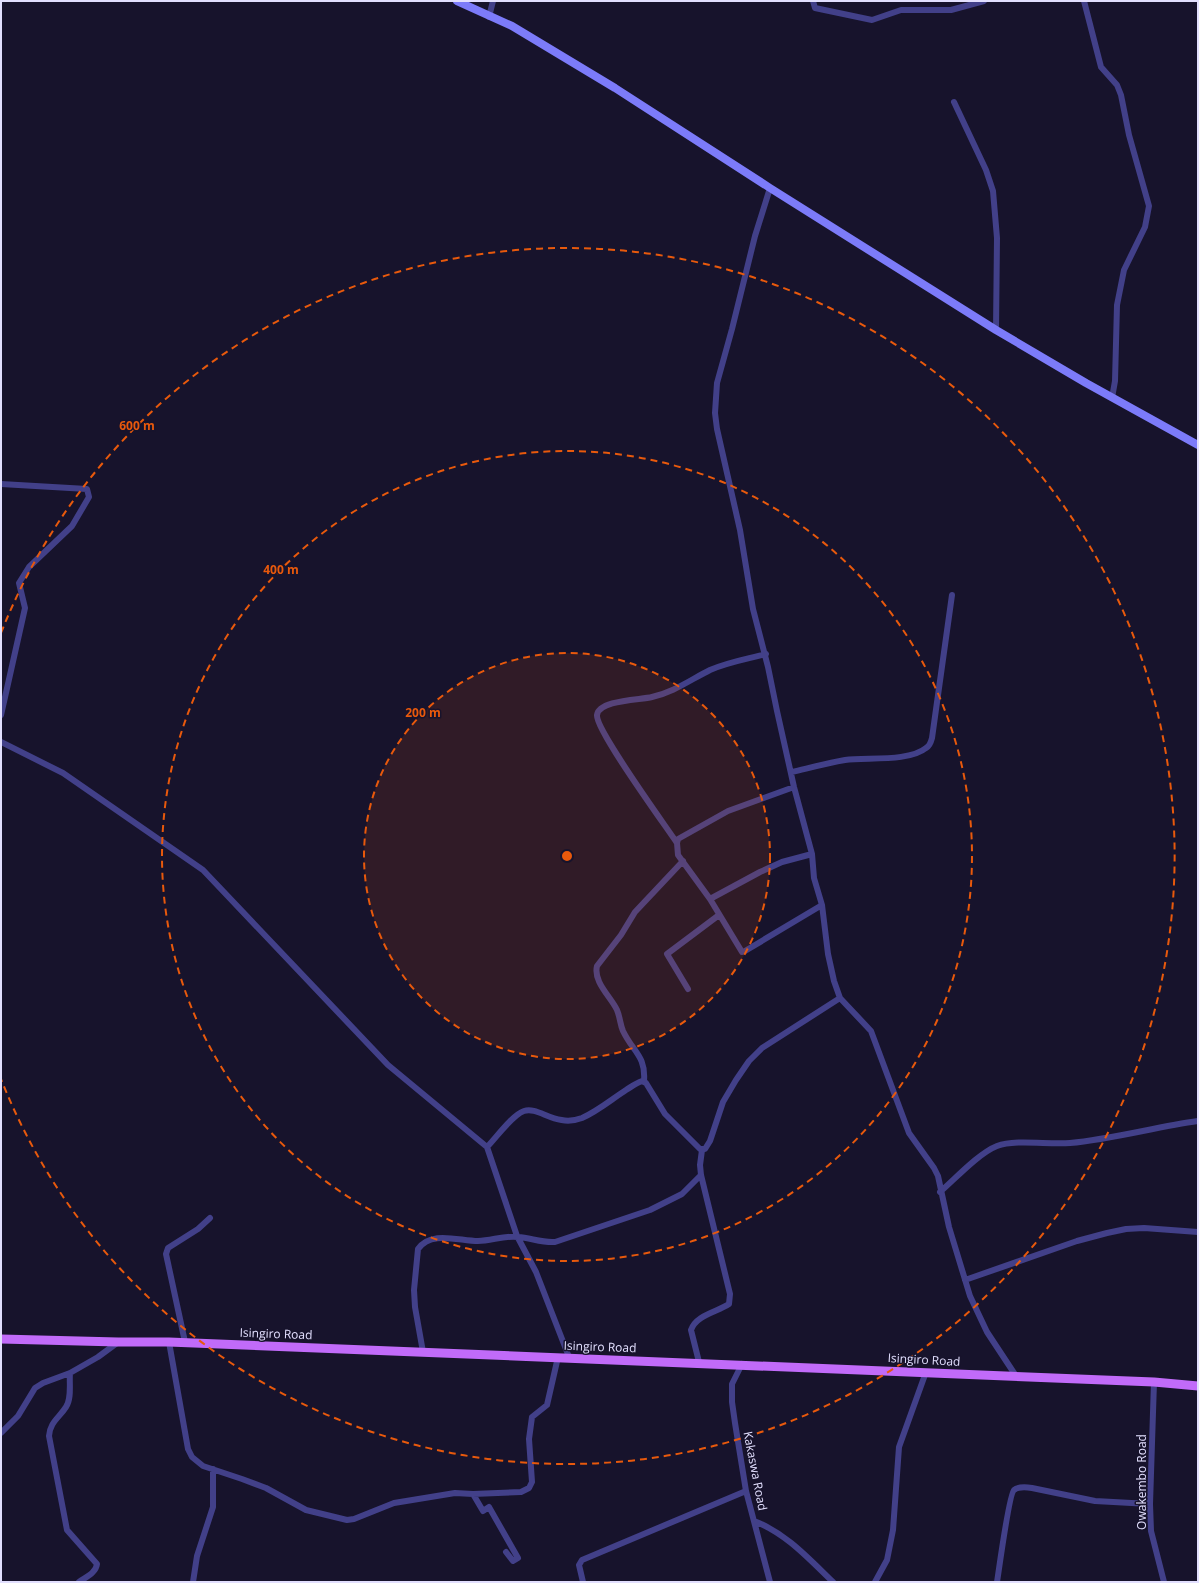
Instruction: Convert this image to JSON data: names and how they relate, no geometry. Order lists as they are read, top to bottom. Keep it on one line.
{"streets":{"main road":["Isingiro Road"],"street":["Kakaswa Road","Owakembo Road"]},"crossings":[["Isingiro Road","Kakaswa Road"],["Isingiro Road","Owakembo Road"]],"rings":["600 m","400 m","200 m"]}
